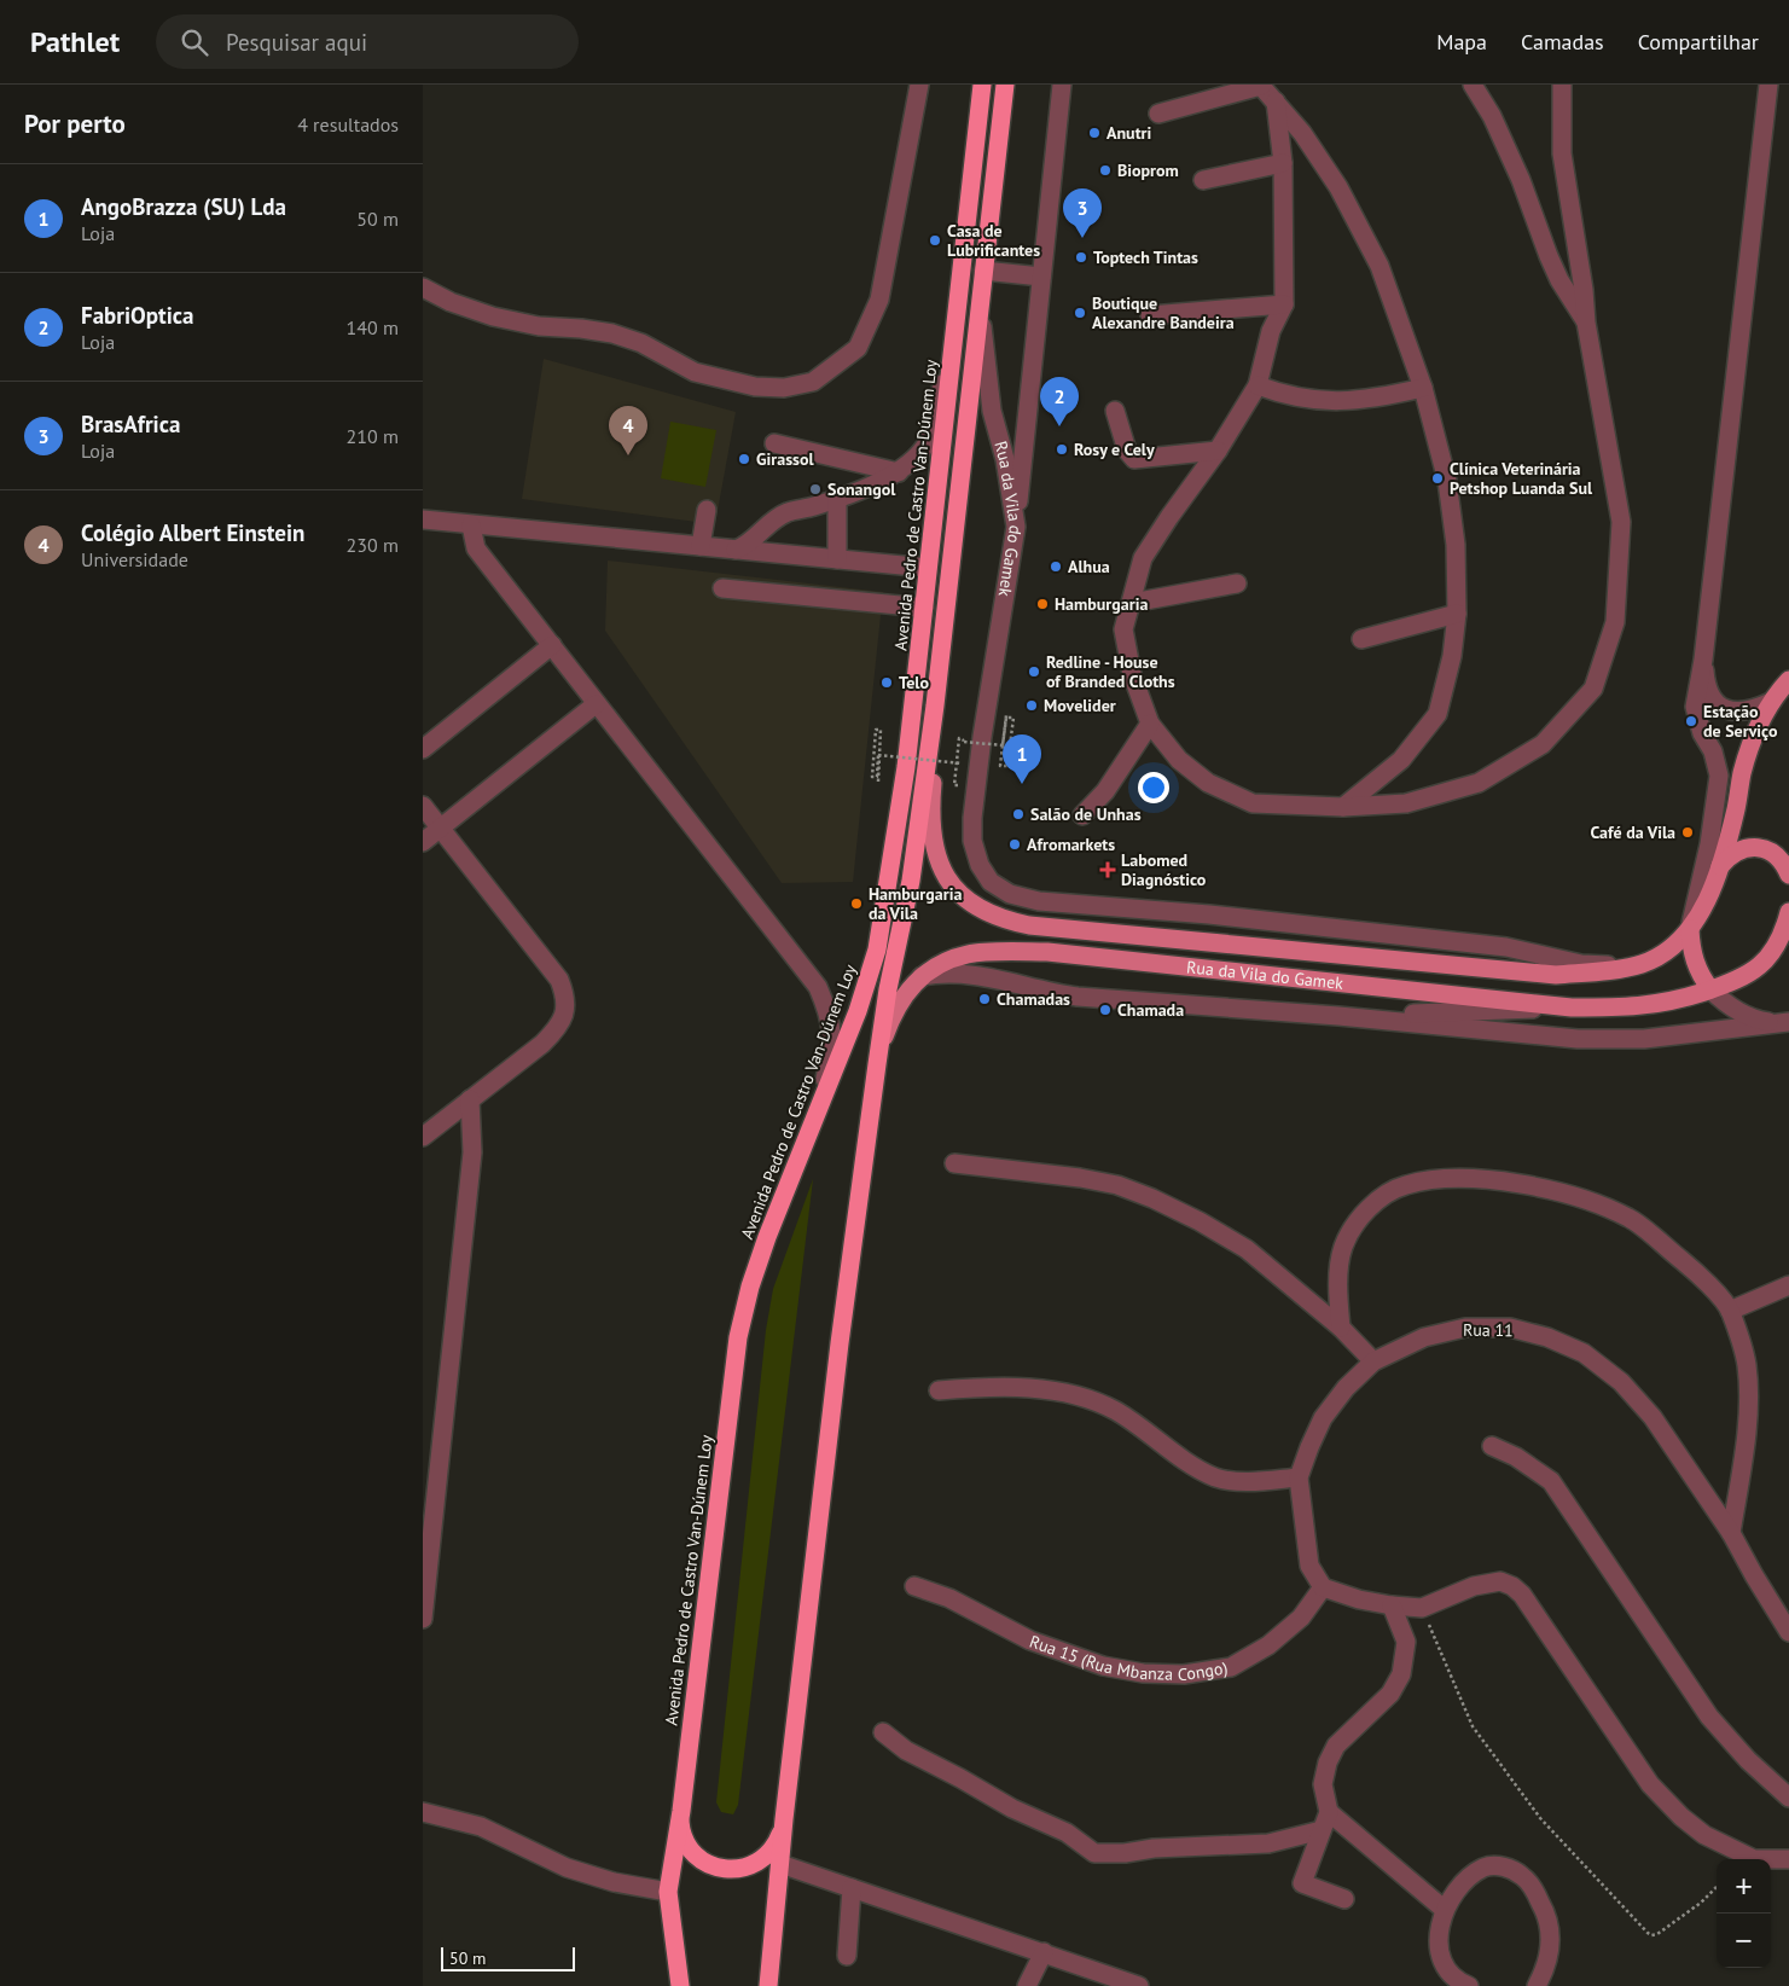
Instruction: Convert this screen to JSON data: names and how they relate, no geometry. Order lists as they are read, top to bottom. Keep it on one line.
{"streets":{"highway":["Avenida Pedro de Castro Van-Dúnem Loy"],"main road":["Rua da Vila do Gamek"],"street":["Rua 11","Rua 15 (Rua Mbanza Congo)"]},"crossings":[["Rua 11","Rua 15 (Rua Mbanza Congo)"]],"places":{"other":["Anutri","Bioprom","Casa de Lubrificantes","Toptech Tintas","Boutique Alexandre Bandeira","Rosy e Cely","Girassol","Clínica Veterinária Petshop Luanda Sul","Sonangol","Alhua","Hamburgaria","Redline - House of Branded Cloths","Telo","Movelider","Estação de Serviço","Salão de Unhas","Café da Vila","Afromarkets","Hamburgaria da Vila","Chamadas","Chamada"],"health":["Labomed Diagnóstico"]},"scale_bar":"50 m","page":{"header":"Pathlet","search":"Pesquisar aqui","nav":["Mapa","Camadas","Compartilhar"],"heading":["Por perto","4 resultados"],"list":[{"mark":"1","name":"AngoBrazza (SU) Lda","note":"Loja","value":"50 m"},{"mark":"2","name":"FabriOptica","note":"Loja","value":"140 m"},{"mark":"3","name":"BrasAfrica","note":"Loja","value":"210 m"},{"mark":"4","name":"Colégio Albert Einstein","note":"Universidade","value":"230 m"}],"pins":["3","2","4","1"],"map_buttons":["+","−"],"scale":"50 m"}}
